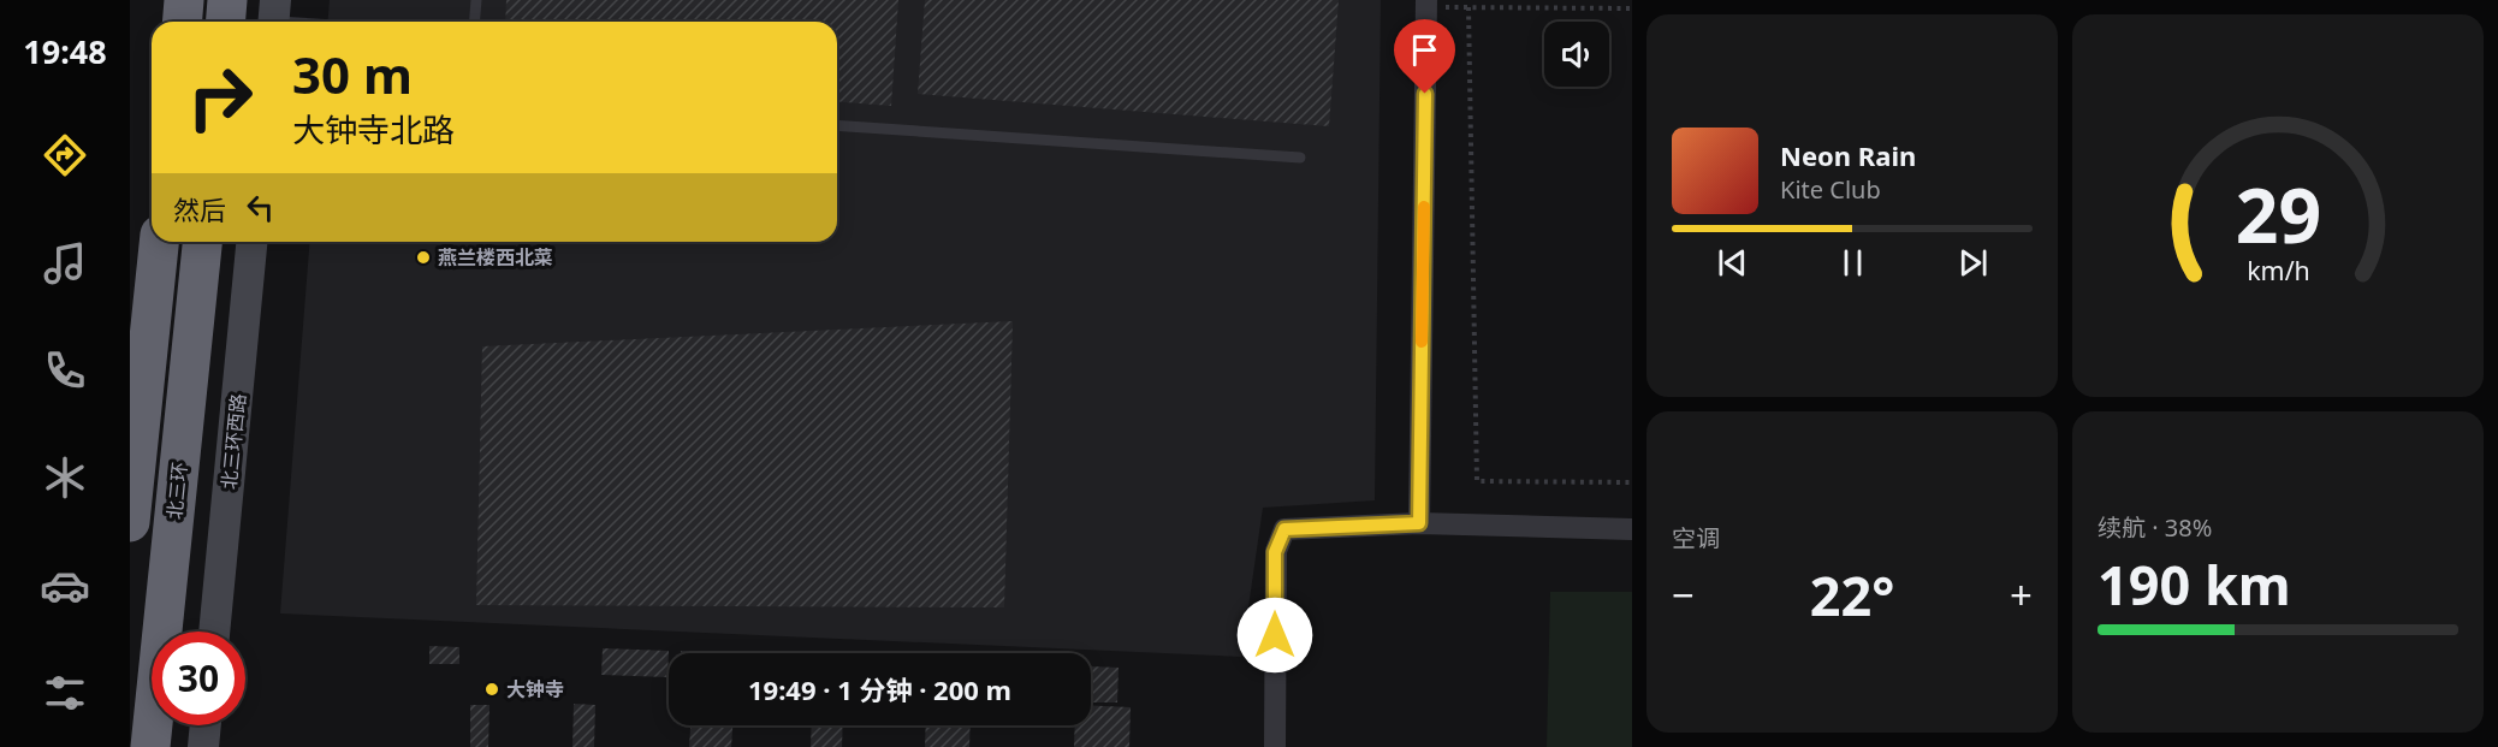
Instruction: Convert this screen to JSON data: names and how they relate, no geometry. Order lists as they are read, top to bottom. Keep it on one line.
{"streets":{"highway":["北三环"],"street":["北三环西路"]},"places":["燕兰楼西北菜","大钟寺"],"page":{"tabs":"19:48","turn":["30 m","大钟寺北路"],"song":["Neon Rain","Kite Club"],"then":"然后","tile":["空调",["续航 · 38%","190 km"]],"heat":["−","22°","+"],"limit":"30","trip":"19:49 · 1 分钟 · 200 m","gauge":["29","km/h"]}}
